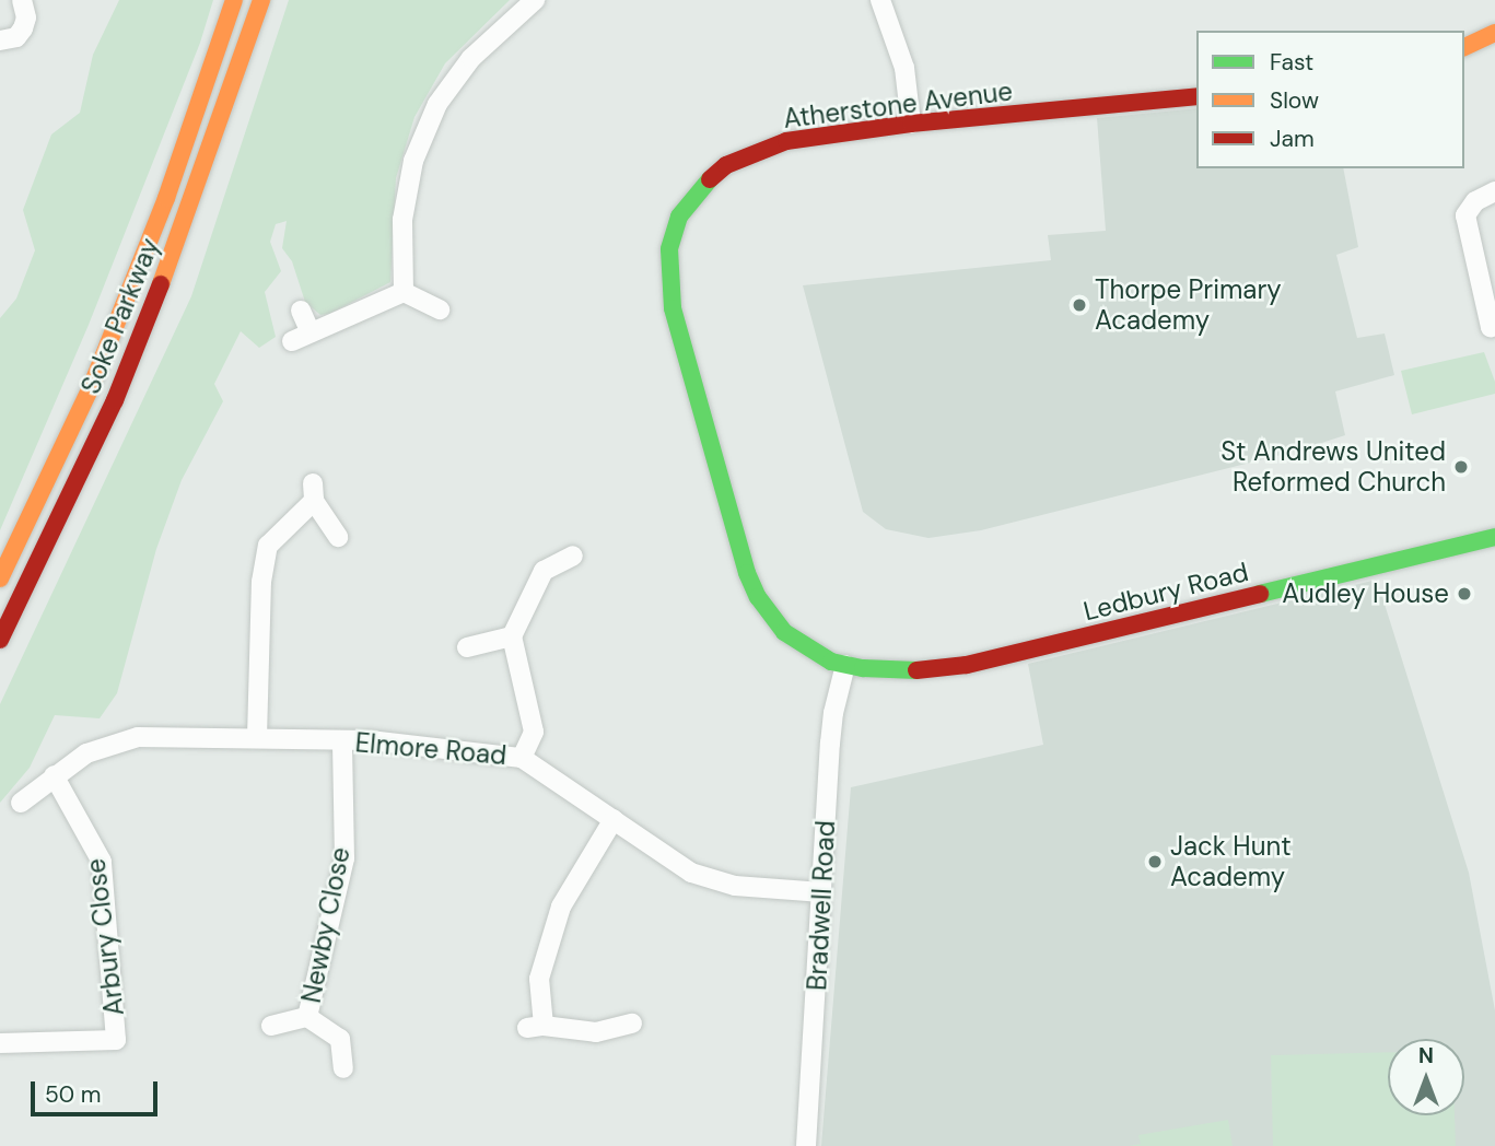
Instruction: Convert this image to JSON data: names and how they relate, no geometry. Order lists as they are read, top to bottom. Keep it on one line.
{"streets":{"main road":["Atherstone Avenue","Soke Parkway","Ledbury Road"],"street":["Elmore Road","Bradwell Road","Newby Close","Arbury Close"]},"crossings":[["Atherstone Avenue","Ledbury Road"],["Atherstone Avenue","Bradwell Road"],["Ledbury Road","Bradwell Road"],["Elmore Road","Bradwell Road"],["Elmore Road","Newby Close"],["Elmore Road","Arbury Close"]],"places":["Thorpe Primary Academy","St Andrews United Reformed Church","Audley House","Jack Hunt Academy"],"legend":["Fast","Slow","Jam"],"scale_bar":"50 m","north":"top"}
